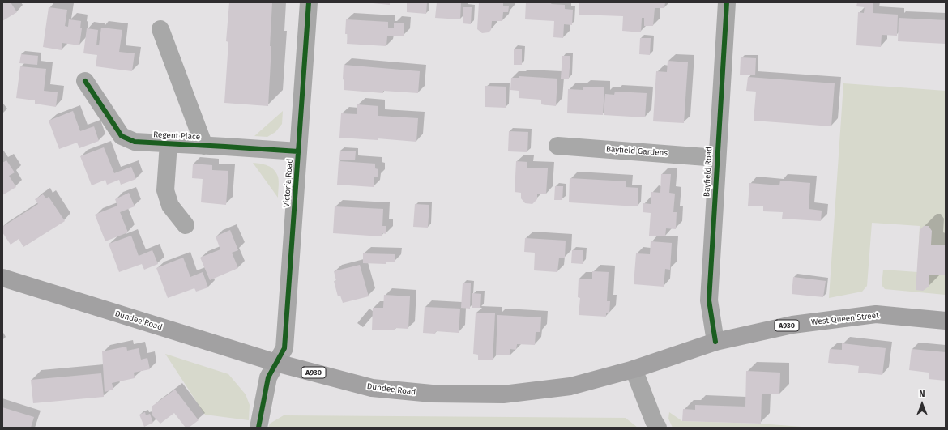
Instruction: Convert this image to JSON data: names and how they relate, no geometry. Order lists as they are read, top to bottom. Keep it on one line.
{"streets":{"main road":["West Queen Street","Dundee Road","A930"],"street":["Regent Place","Bayfield Gardens","Bayfield Road","Victoria Road"]},"crossings":[["Regent Place","Victoria Road"],["Bayfield Gardens","Bayfield Road"],["Bayfield Road","West Queen Street"],["Victoria Road","Dundee Road"],["West Queen Street","Dundee Road"]],"north":"top"}
